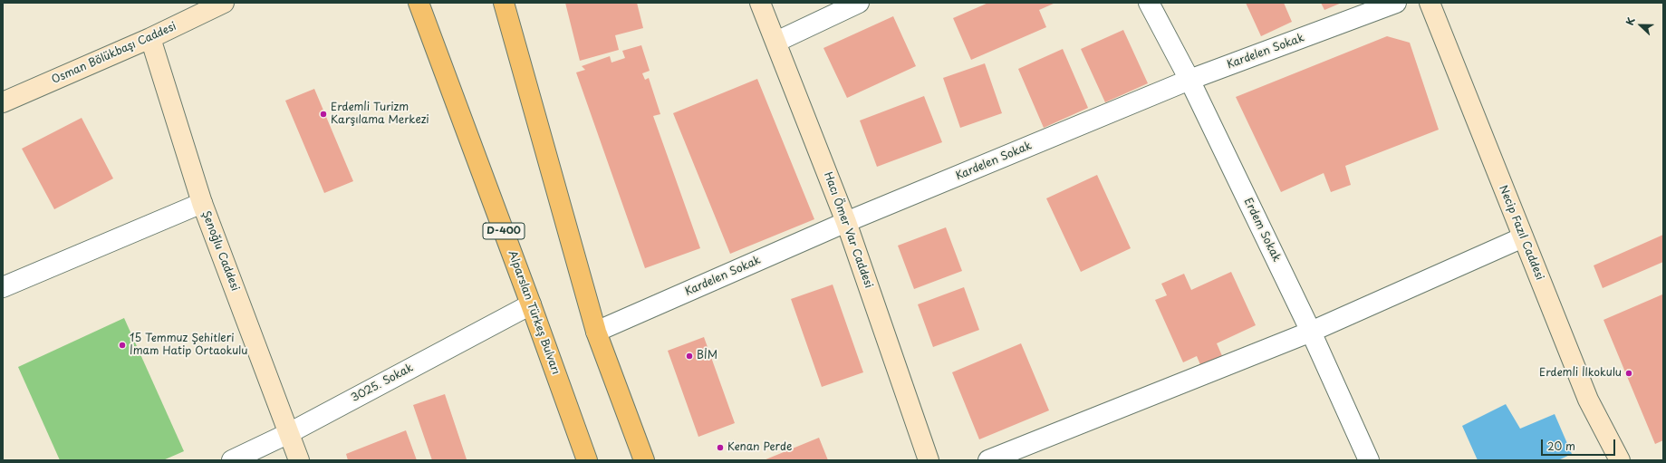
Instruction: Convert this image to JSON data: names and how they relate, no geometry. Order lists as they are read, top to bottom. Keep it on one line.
{"streets":{"highway":["D-400","Alparslan Türkeş Bulvarı"],"street":["Kardelen Sokak","Osman Bölükbaşı Caddesi","Hacı Ömer Var Caddesi","Erdem Sokak","Necip Fazıl Caddesi","Şenoğlu Caddesi","3025. Sokak"]},"crossings":[["Kardelen Sokak","Hacı Ömer Var Caddesi"],["Kardelen Sokak","Erdem Sokak"],["Osman Bölükbaşı Caddesi","Şenoğlu Caddesi"],["Şenoğlu Caddesi","3025. Sokak"],["Alparslan Türkeş Bulvarı","3025. Sokak"]],"places":["Erdemli Turizm Karşılama Merkezi","15 Temmuz Şehitleri İmam Hatip Ortaokulu","BİM","Erdemli İlkokulu","Kenan Perde"],"scale_bar":"20 m","north":"left"}
